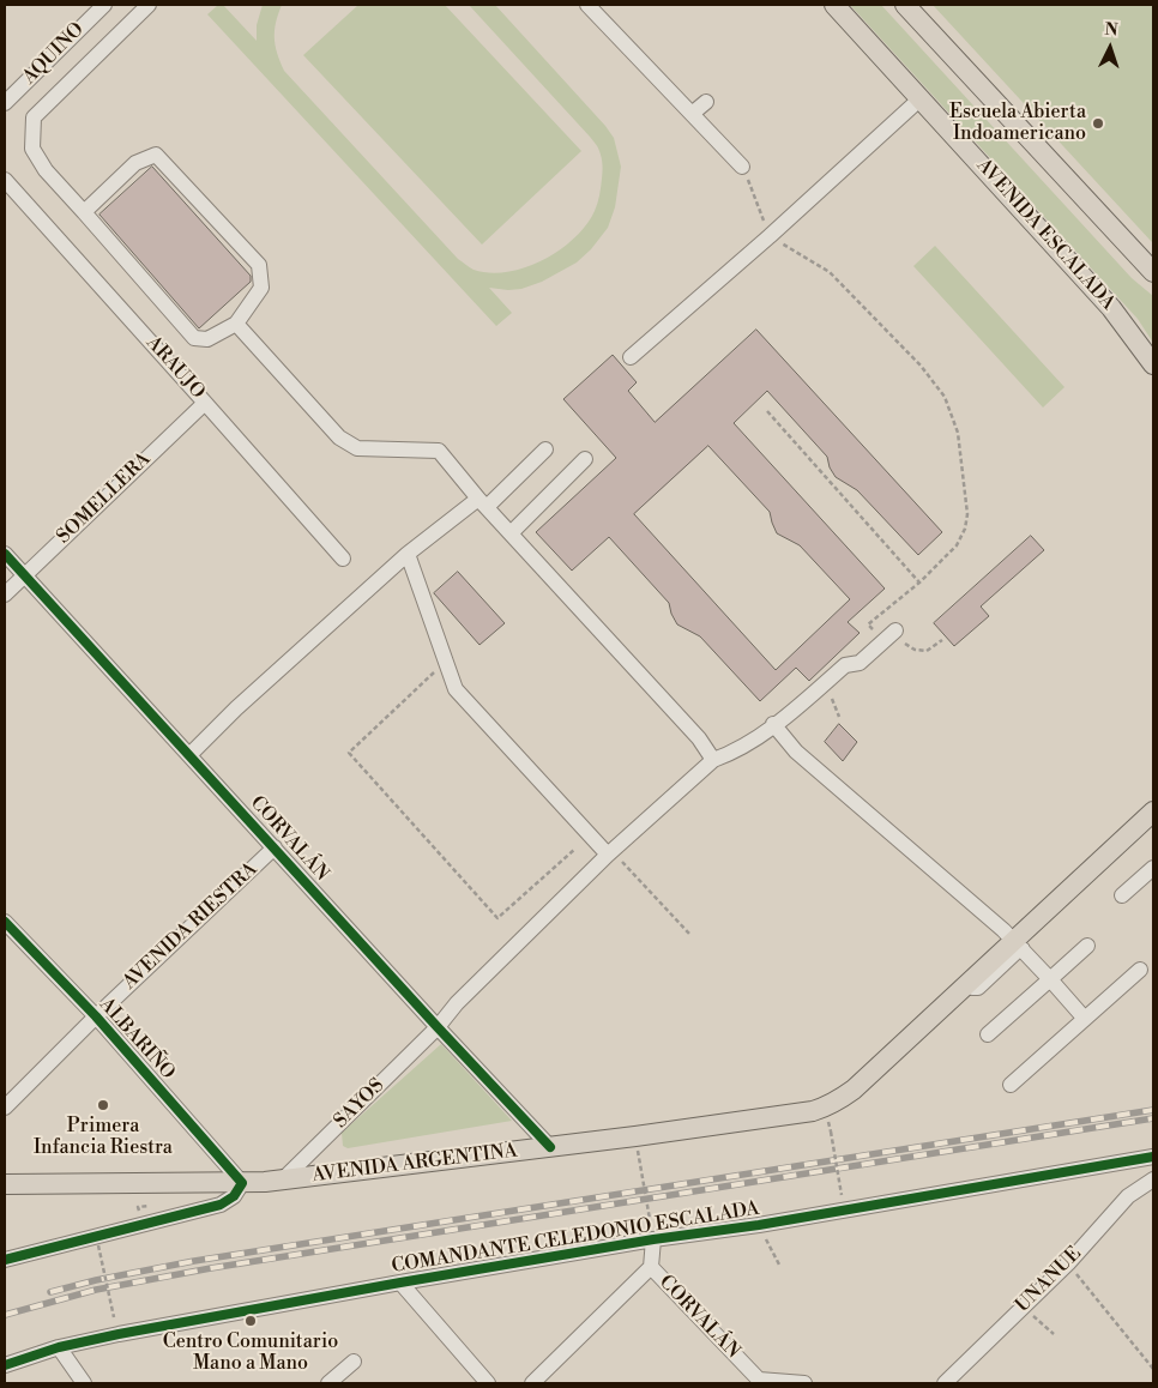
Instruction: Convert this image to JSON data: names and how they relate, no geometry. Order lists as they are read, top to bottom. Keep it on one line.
{"streets":{"main road":["AVENIDA ESCALADA","AVENIDA ARGENTINA"],"street":["AQUINO","ARAUJO","SOMELLERA","CORVALÁN","AVENIDA RIESTRA","ALBARIÑO","SAYOS","COMANDANTE CELEDONIO ESCALADA","UNANUE"]},"crossings":[["ARAUJO","SOMELLERA"],["SOMELLERA","CORVALÁN"],["CORVALÁN","AVENIDA RIESTRA"],["CORVALÁN","SAYOS"],["CORVALÁN","AVENIDA ARGENTINA"],["CORVALÁN","COMANDANTE CELEDONIO ESCALADA"],["AVENIDA RIESTRA","ALBARIÑO"],["ALBARIÑO","AVENIDA ARGENTINA"],["SAYOS","AVENIDA ARGENTINA"]],"places":["Escuela Abierta Indoamericano","Primera Infancia Riestra","Centro Comunitario Mano a Mano"],"north":"top"}
